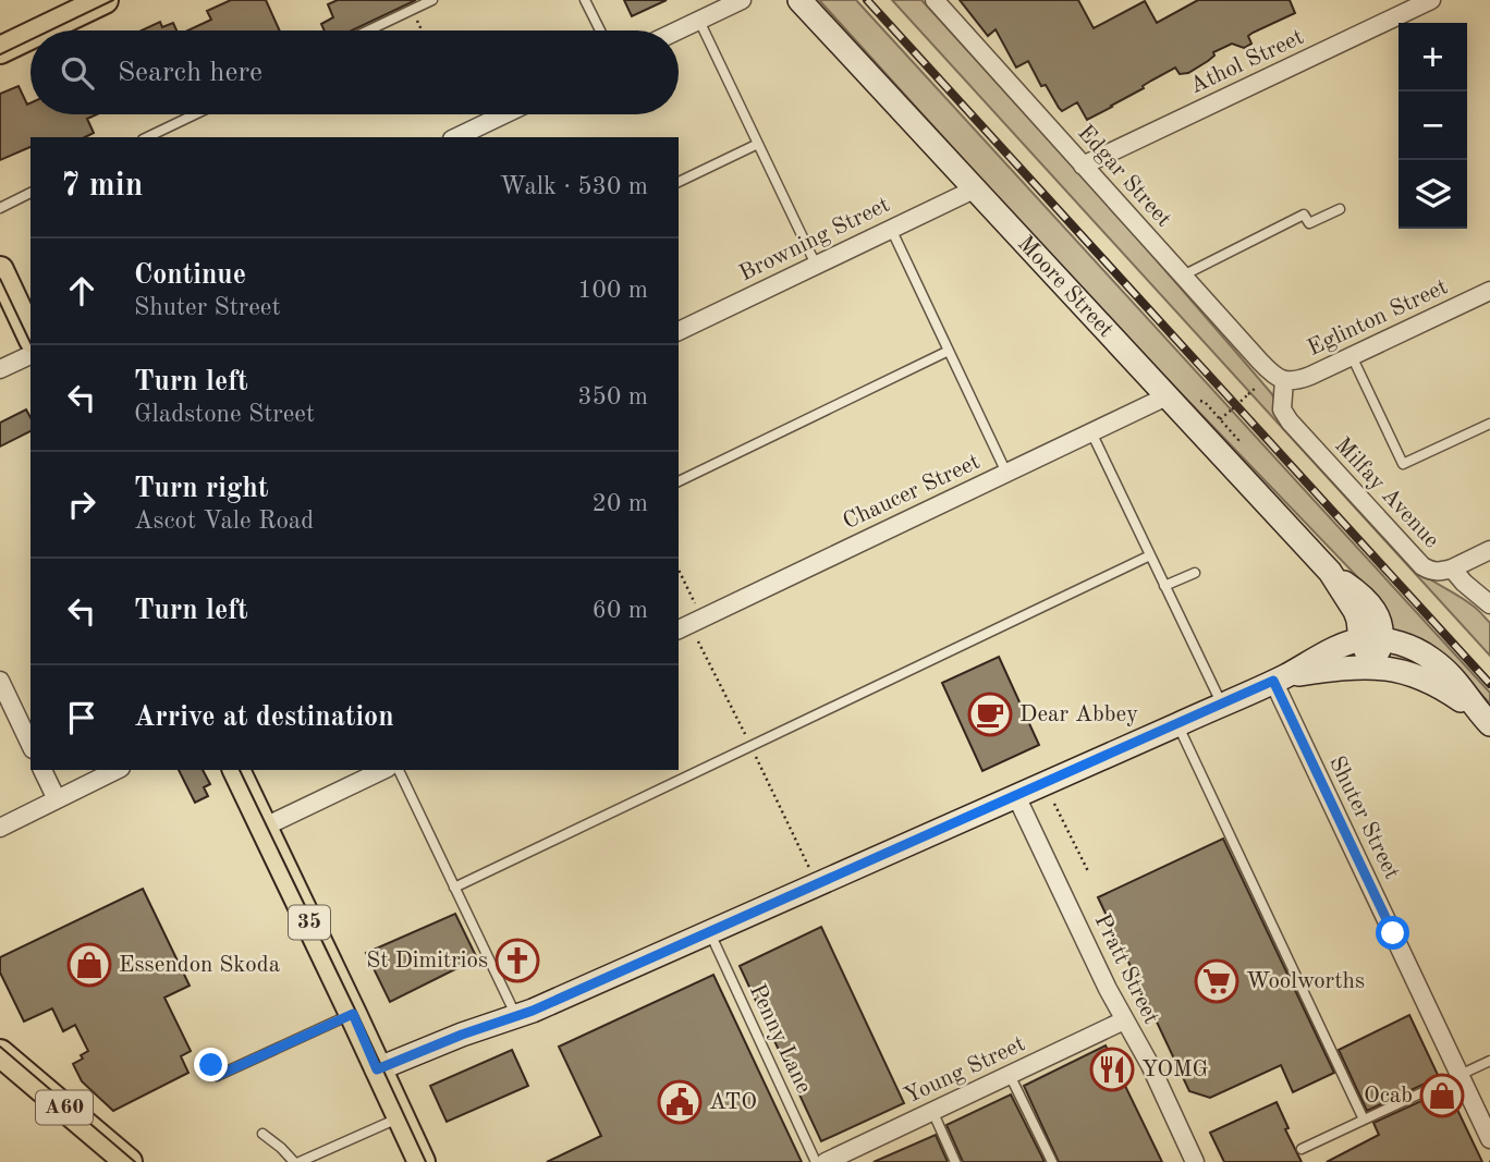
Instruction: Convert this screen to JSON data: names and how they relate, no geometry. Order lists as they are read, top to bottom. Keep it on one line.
{"streets":{"main road":["35","A60"],"street":["Athol Street","Edgar Street","Browning Street","Moore Street","Eglinton Street","Chaucer Street","Milfay Avenue","Shuter Street","Pratt Street","Young Street"],"lane":["Penny Lane"]},"crossings":[["Athol Street","Edgar Street"],["Edgar Street","Eglinton Street"],["Edgar Street","Milfay Avenue"],["Browning Street","Moore Street"],["Moore Street","Chaucer Street"],["Eglinton Street","Milfay Avenue"],["Pratt Street","Young Street"]],"places":{"cafe":["Dear Abbey"],"church":["St Dimitrios"],"shop":["Essendon Skoda","Ocab"],"supermarket":["Woolworths"],"restaurant":["YOMG"],"public building":["ATO"]},"page":{"map_buttons":["+","−"],"search":"Search here","heading":["7 min","Walk · 530 m"],"list":[["Continue","Shuter Street","100 m"],["Turn left","Gladstone Street","350 m"],["Turn right","Ascot Vale Road","20 m"],["Turn left","60 m"],"Arrive at destination"]}}
